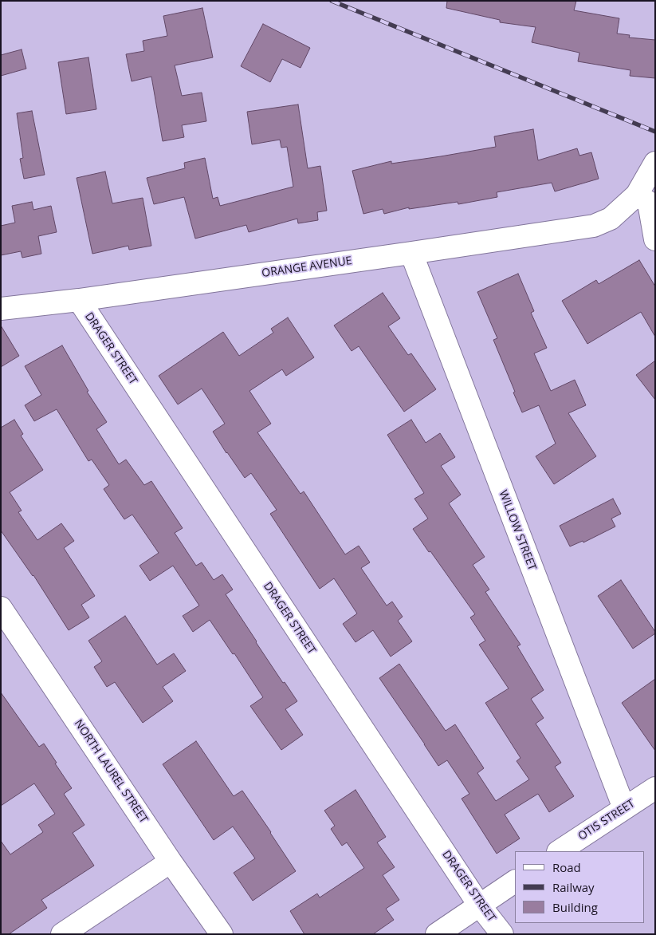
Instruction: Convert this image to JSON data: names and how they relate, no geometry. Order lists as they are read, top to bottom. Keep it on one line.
{"streets":{"street":["ORANGE AVENUE","DRAGER STREET","WILLOW STREET","NORTH LAUREL STREET","OTIS STREET"]},"crossings":[["ORANGE AVENUE","DRAGER STREET"],["ORANGE AVENUE","WILLOW STREET"],["WILLOW STREET","OTIS STREET"]],"legend":["Road","Railway","Building"]}
